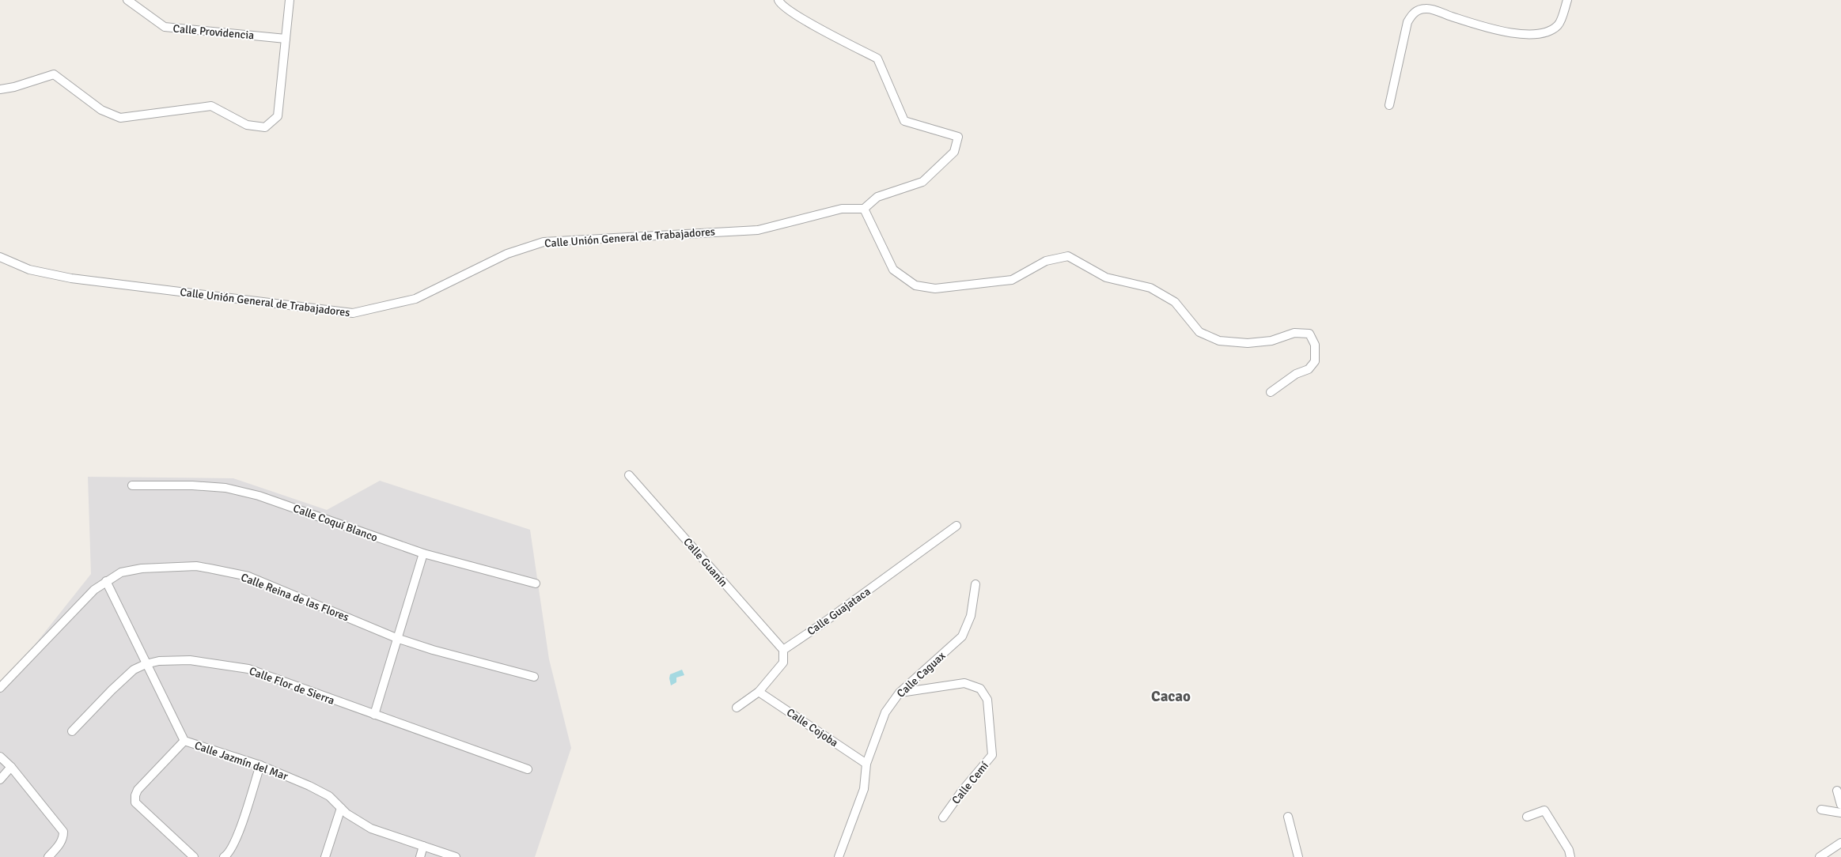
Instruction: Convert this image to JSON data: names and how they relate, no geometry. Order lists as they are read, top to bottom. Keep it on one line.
{"streets":{"street":["Calle Providencia","Calle Unión General de Trabajadores","Calle Coquí Blanco","Calle Guanín","Calle Reina de las Flores","Calle Guajataca","Calle Caguax","Calle Flor de Sierra","Calle Cojoba","Calle Jazmín del Mar","Calle Cemí"]},"crossings":[["Calle Guanín","Calle Guajataca"],["Calle Reina de las Flores","Calle Jazmín del Mar"],["Calle Caguax","Calle Cojoba"],["Calle Caguax","Calle Cemí"],["Calle Flor de Sierra","Calle Jazmín del Mar"]],"districts":["Cacao"]}
